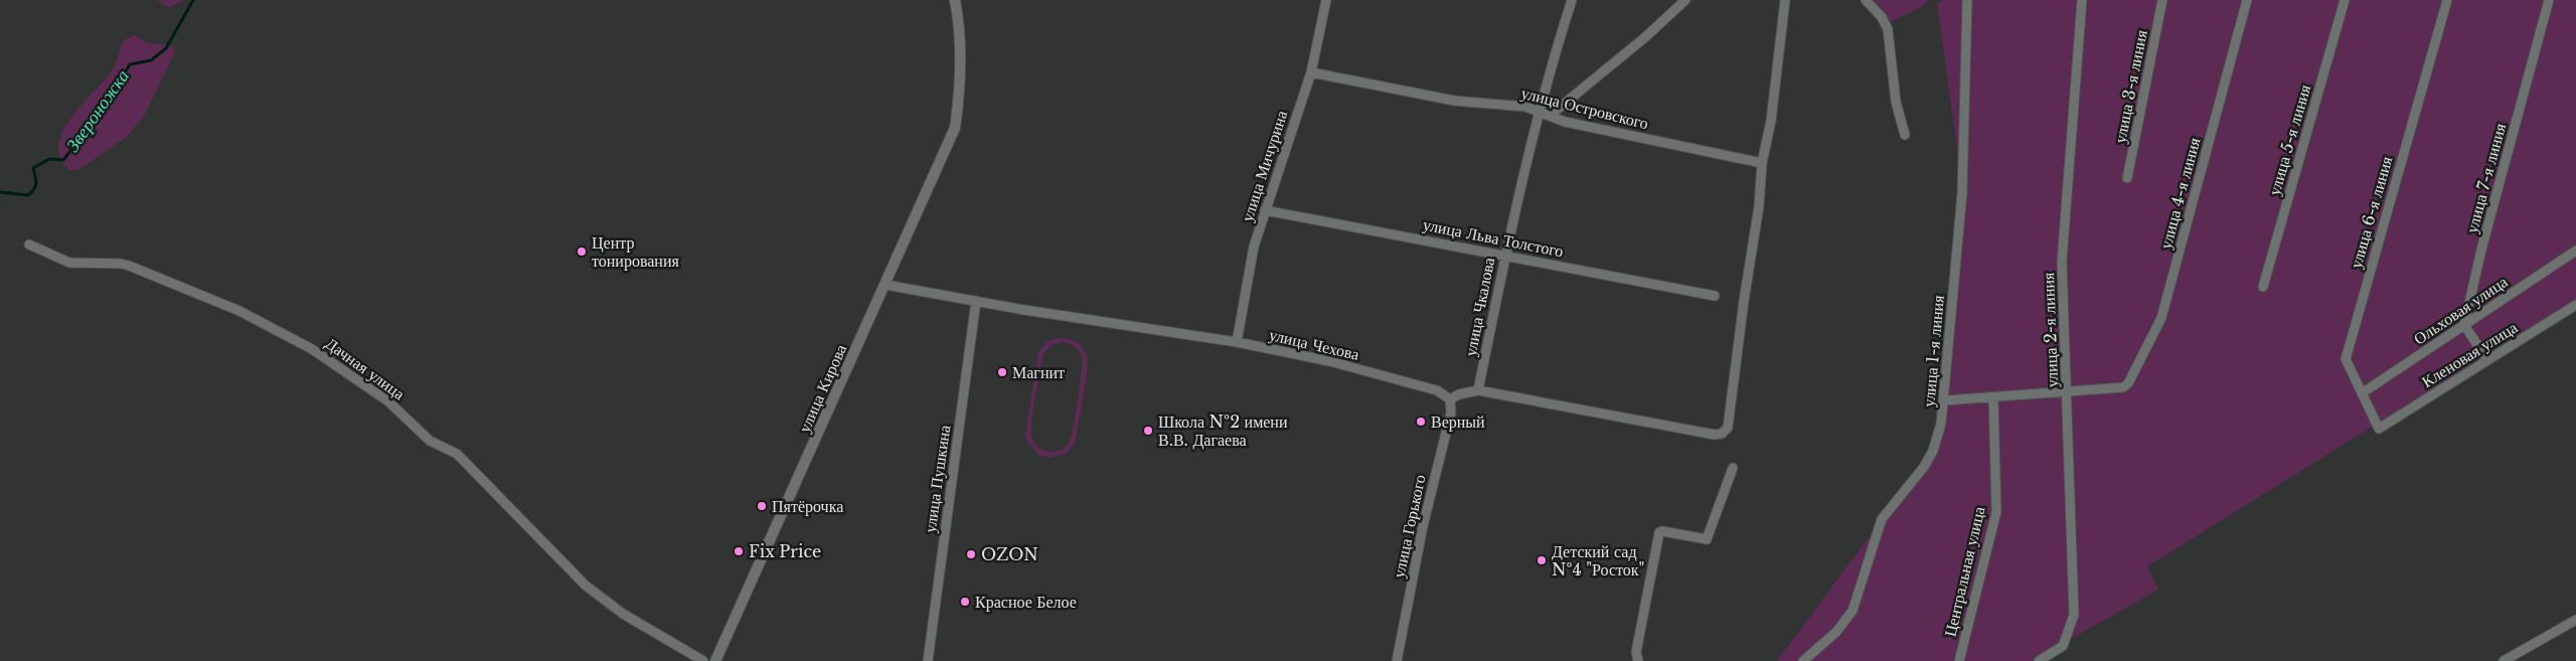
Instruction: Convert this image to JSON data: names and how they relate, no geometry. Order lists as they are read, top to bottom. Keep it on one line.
{"streets":{"street":["улица 3-я линия","улица Островского","улица 5-я линия","улица Мичурина","улица 7-я линия","улица 4-я линия","улица 6-я линия","улица Льва Толстого","улица Чкалова","Ольховая улица","улица 2-я линия","улица Чехова","улица 1-я линия","Кленовая улица","Дачная улица","улица Кирова","улица Пушкина","улица Горького","Центральная улица"]},"crossings":[["улица Островского","улица Мичурина"],["улица Островского","улица Чкалова"],["улица Мичурина","улица Льва Толстого"],["улица Мичурина","улица Чехова"],["улица 7-я линия","Ольховая улица"],["улица 4-я линия","улица 2-я линия"],["улица 6-я линия","Ольховая улица"],["улица 6-я линия","Кленовая улица"],["улица Льва Толстого","улица Чкалова"],["улица Чехова","улица Кирова"],["улица Чехова","улица Пушкина"],["улица Чехова","улица Горького"]],"water":["Звероножка"],"places":["Центр тонирования","Магнит","Верный","Школа №2 имени В.В. Дагаева","Пятёрочка","Fix Price","OZON","Детский сад №4 \"Росток\"","Красное Белое"]}
